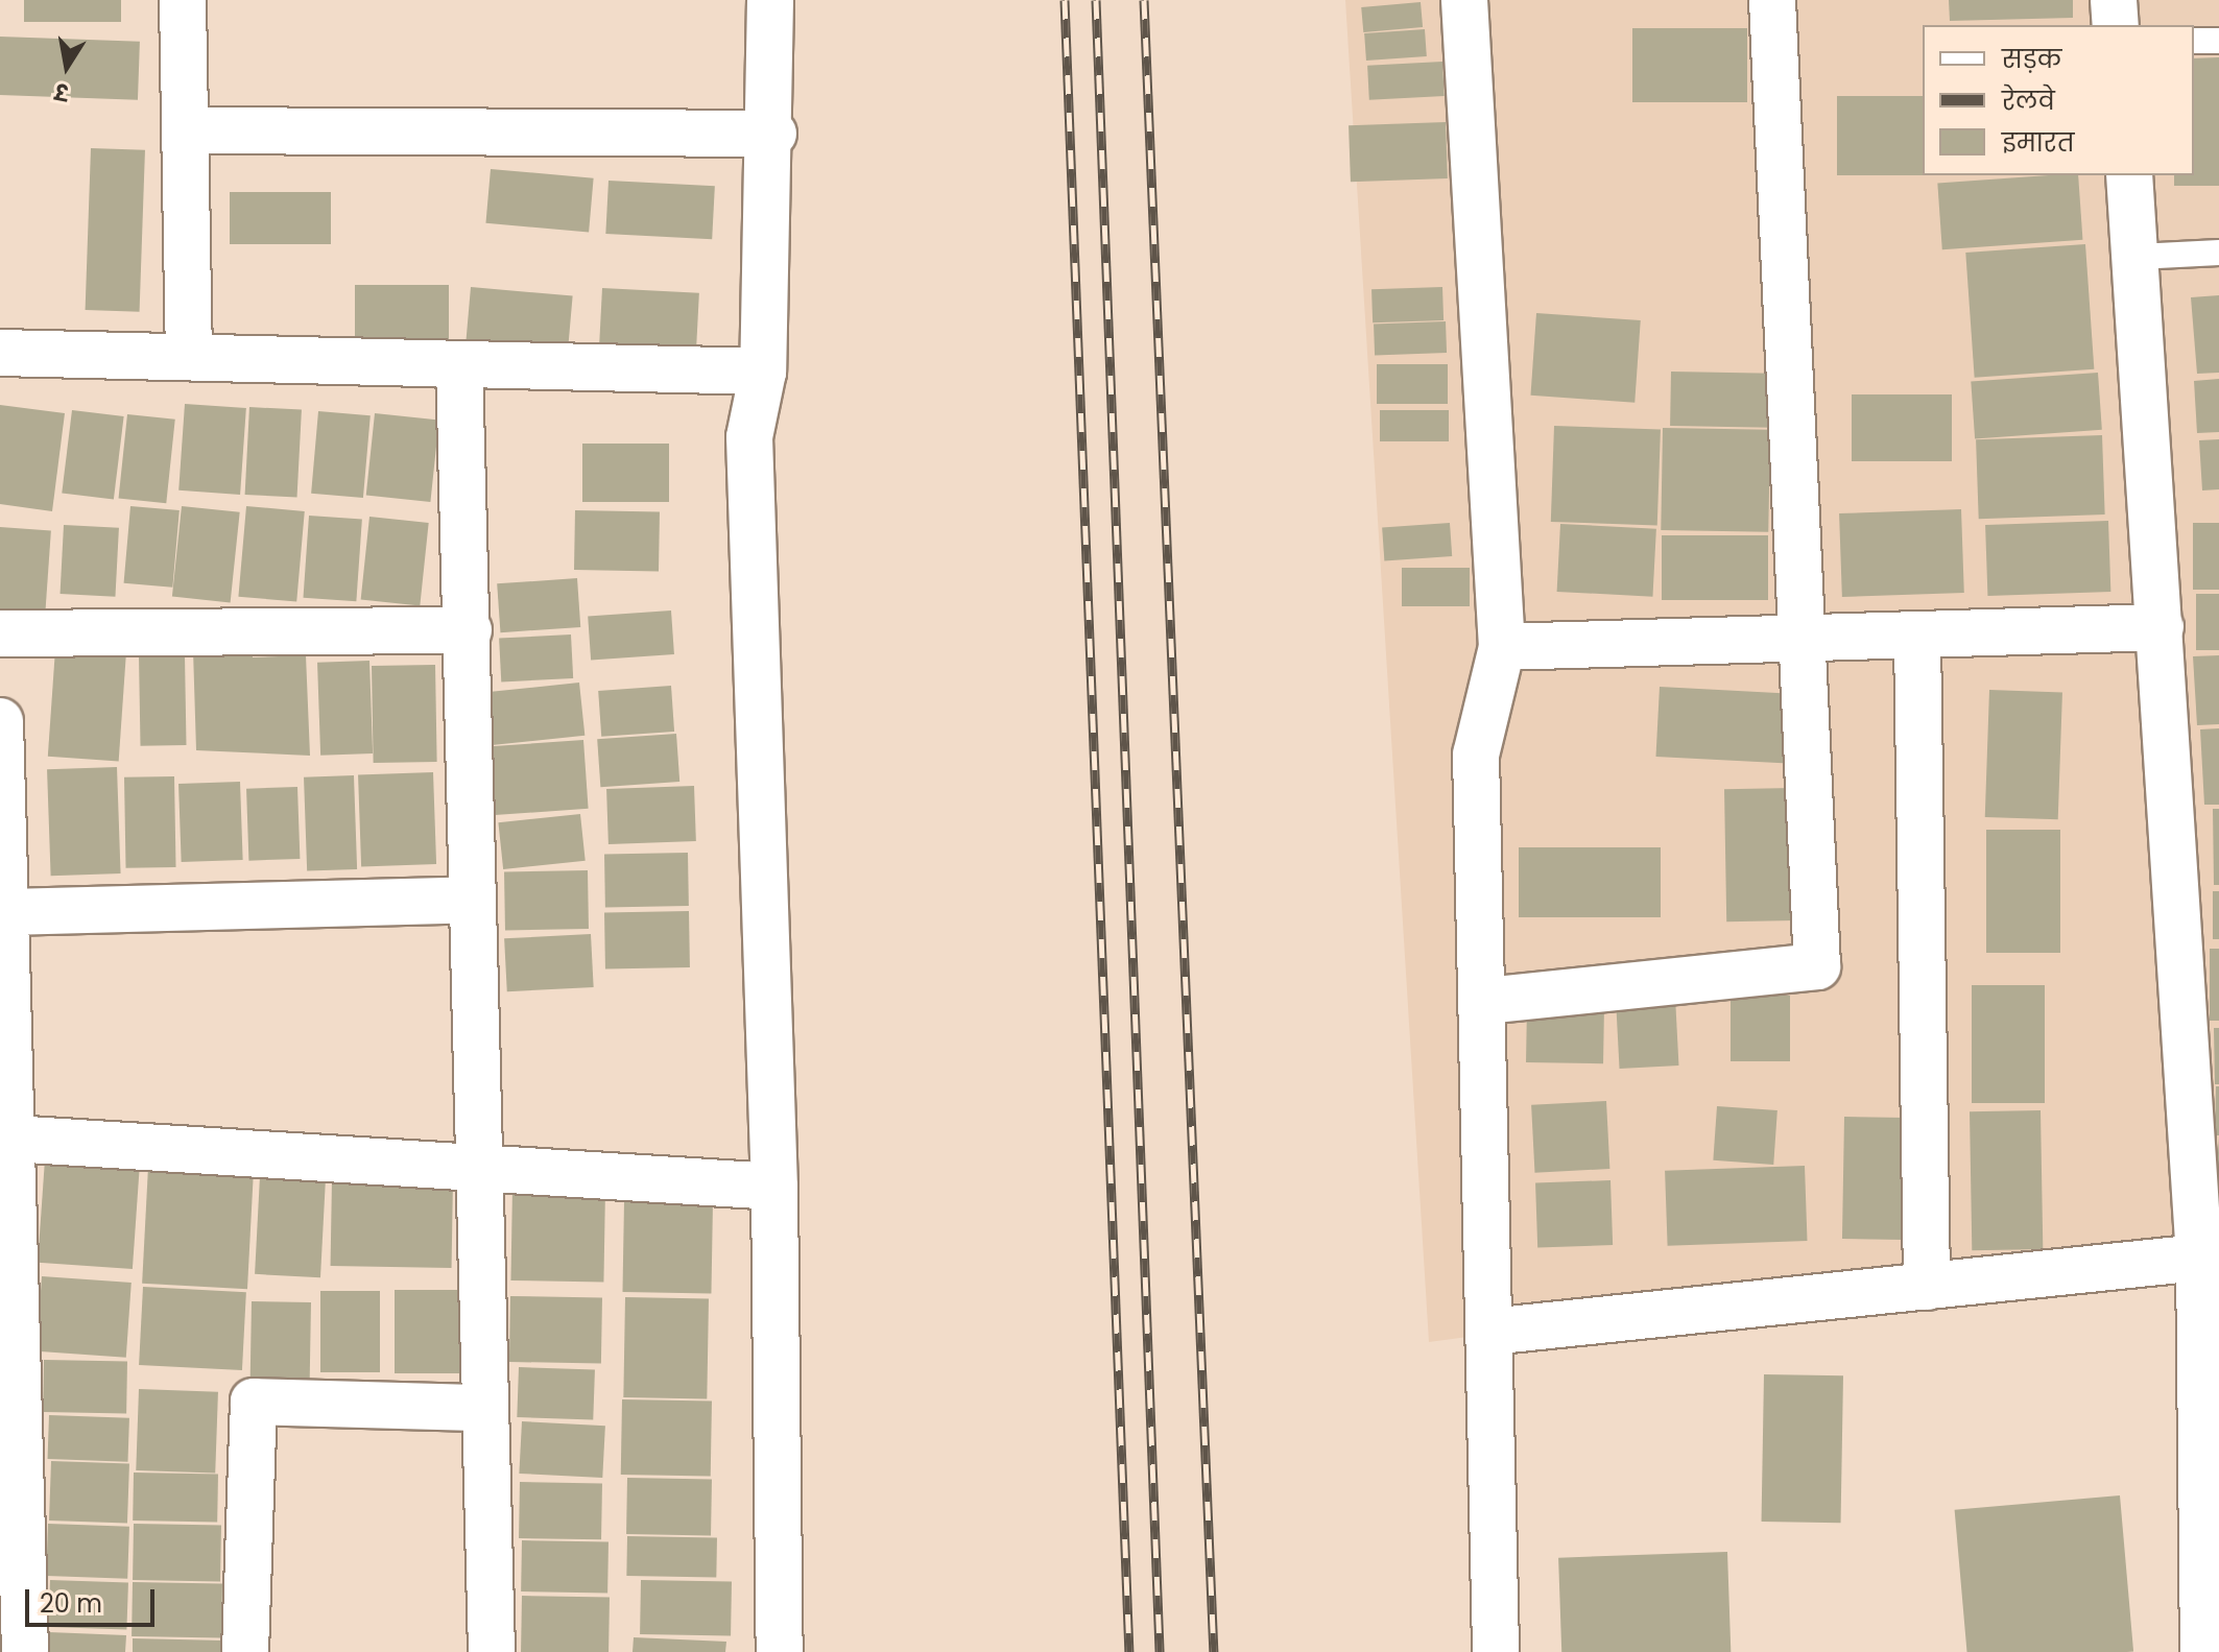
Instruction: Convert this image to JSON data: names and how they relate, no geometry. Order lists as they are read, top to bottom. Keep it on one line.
{"legend":["सड़क","रेलवे","इमारत"],"scale_bar":"20 m","north":"bottom"}
